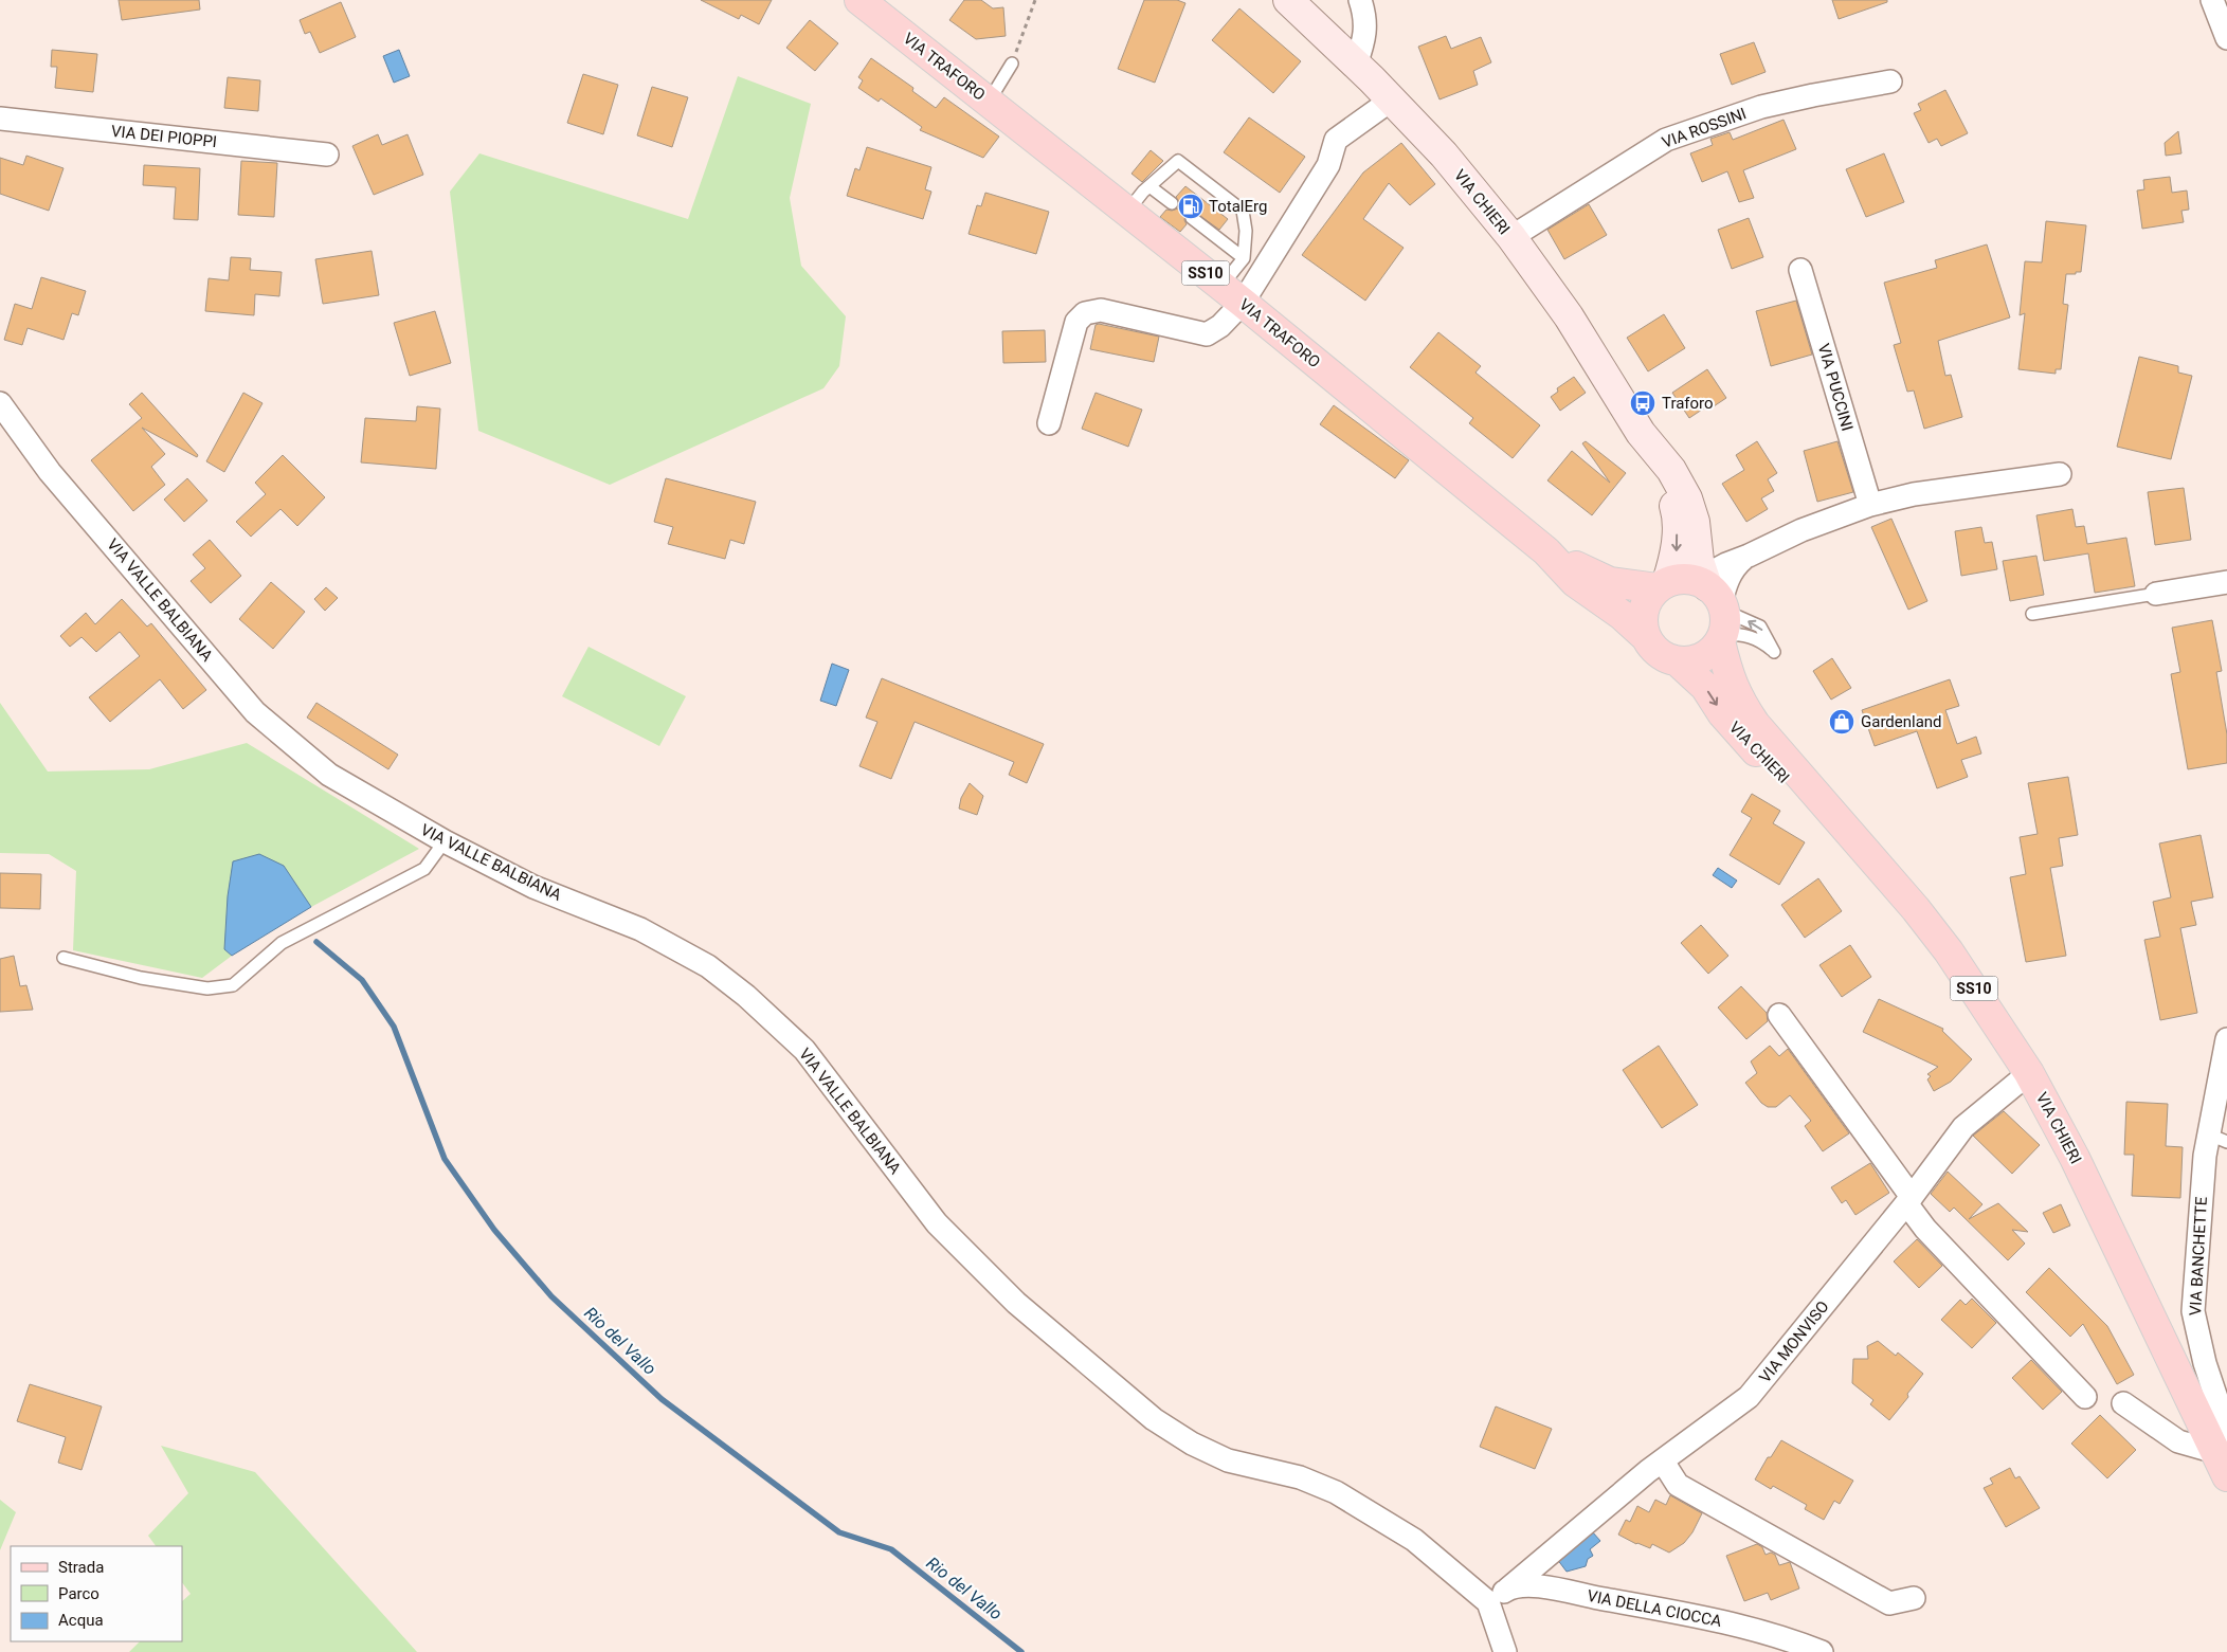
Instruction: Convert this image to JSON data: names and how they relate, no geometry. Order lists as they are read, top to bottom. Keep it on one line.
{"streets":{"main road":["VIA TRAFORO","VIA CHIERI","SS10"],"street":["VIA ROSSINI","VIA DEI PIOPPI","VIA PUCCINI","VIA VALLE BALBIANA","VIA BANCHETTE","VIA MONVISO","VIA DELLA CIOCCA"]},"crossings":[["VIA TRAFORO","VIA CHIERI"],["VIA ROSSINI","VIA CHIERI"],["VIA CHIERI","VIA BANCHETTE"],["VIA CHIERI","VIA MONVISO"],["VIA VALLE BALBIANA","VIA DELLA CIOCCA"],["VIA MONVISO","VIA DELLA CIOCCA"]],"water":["Rio del Vallo"],"places":{"fuel station":["TotalErg"],"bus stop":["Traforo"],"shop":["Gardenland"]},"legend":["Strada","Parco","Acqua"]}
